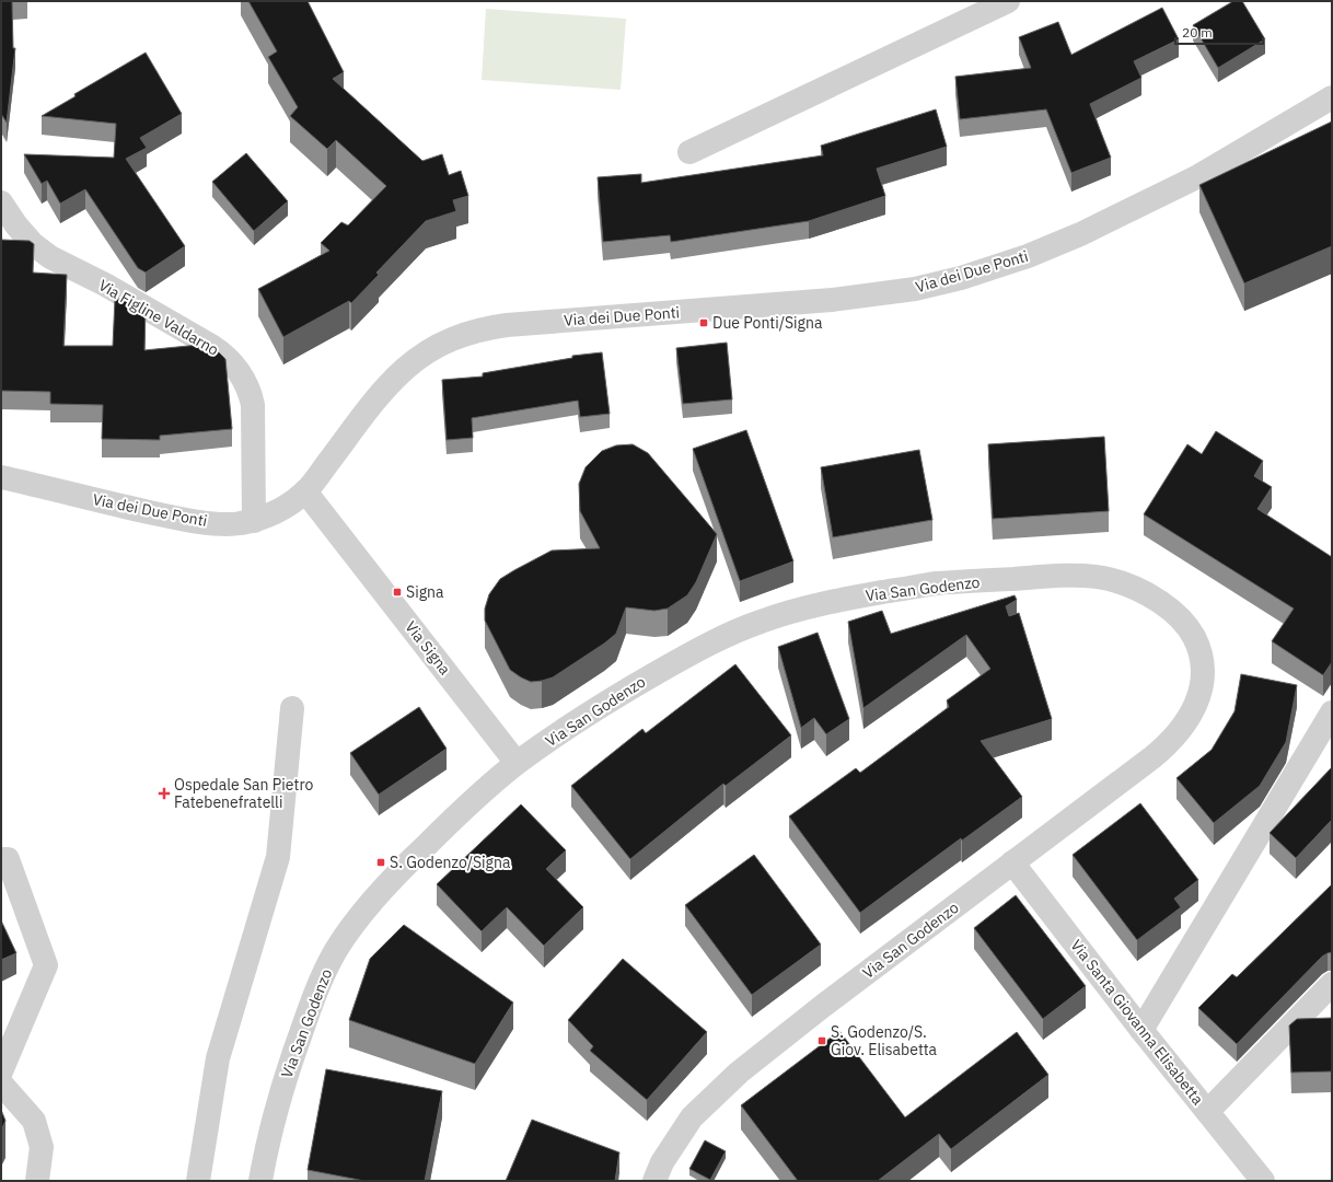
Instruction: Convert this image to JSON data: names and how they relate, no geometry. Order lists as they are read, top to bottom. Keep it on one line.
{"streets":{"street":["Via dei Due Ponti","Via Figline Valdarno","Via San Godenzo","Via Signa","Via Santa Giovanna Elisabetta"]},"crossings":[["Via dei Due Ponti","Via Figline Valdarno"],["Via dei Due Ponti","Via Signa"],["Via San Godenzo","Via Signa"],["Via San Godenzo","Via Santa Giovanna Elisabetta"]],"places":{"transit":["Due Ponti/Signa","Signa","S. Godenzo/Signa","S. Godenzo/S. Giov. Elisabetta"],"health":["Ospedale San Pietro Fatebenefratelli"]},"scale_bar":"20 m"}
